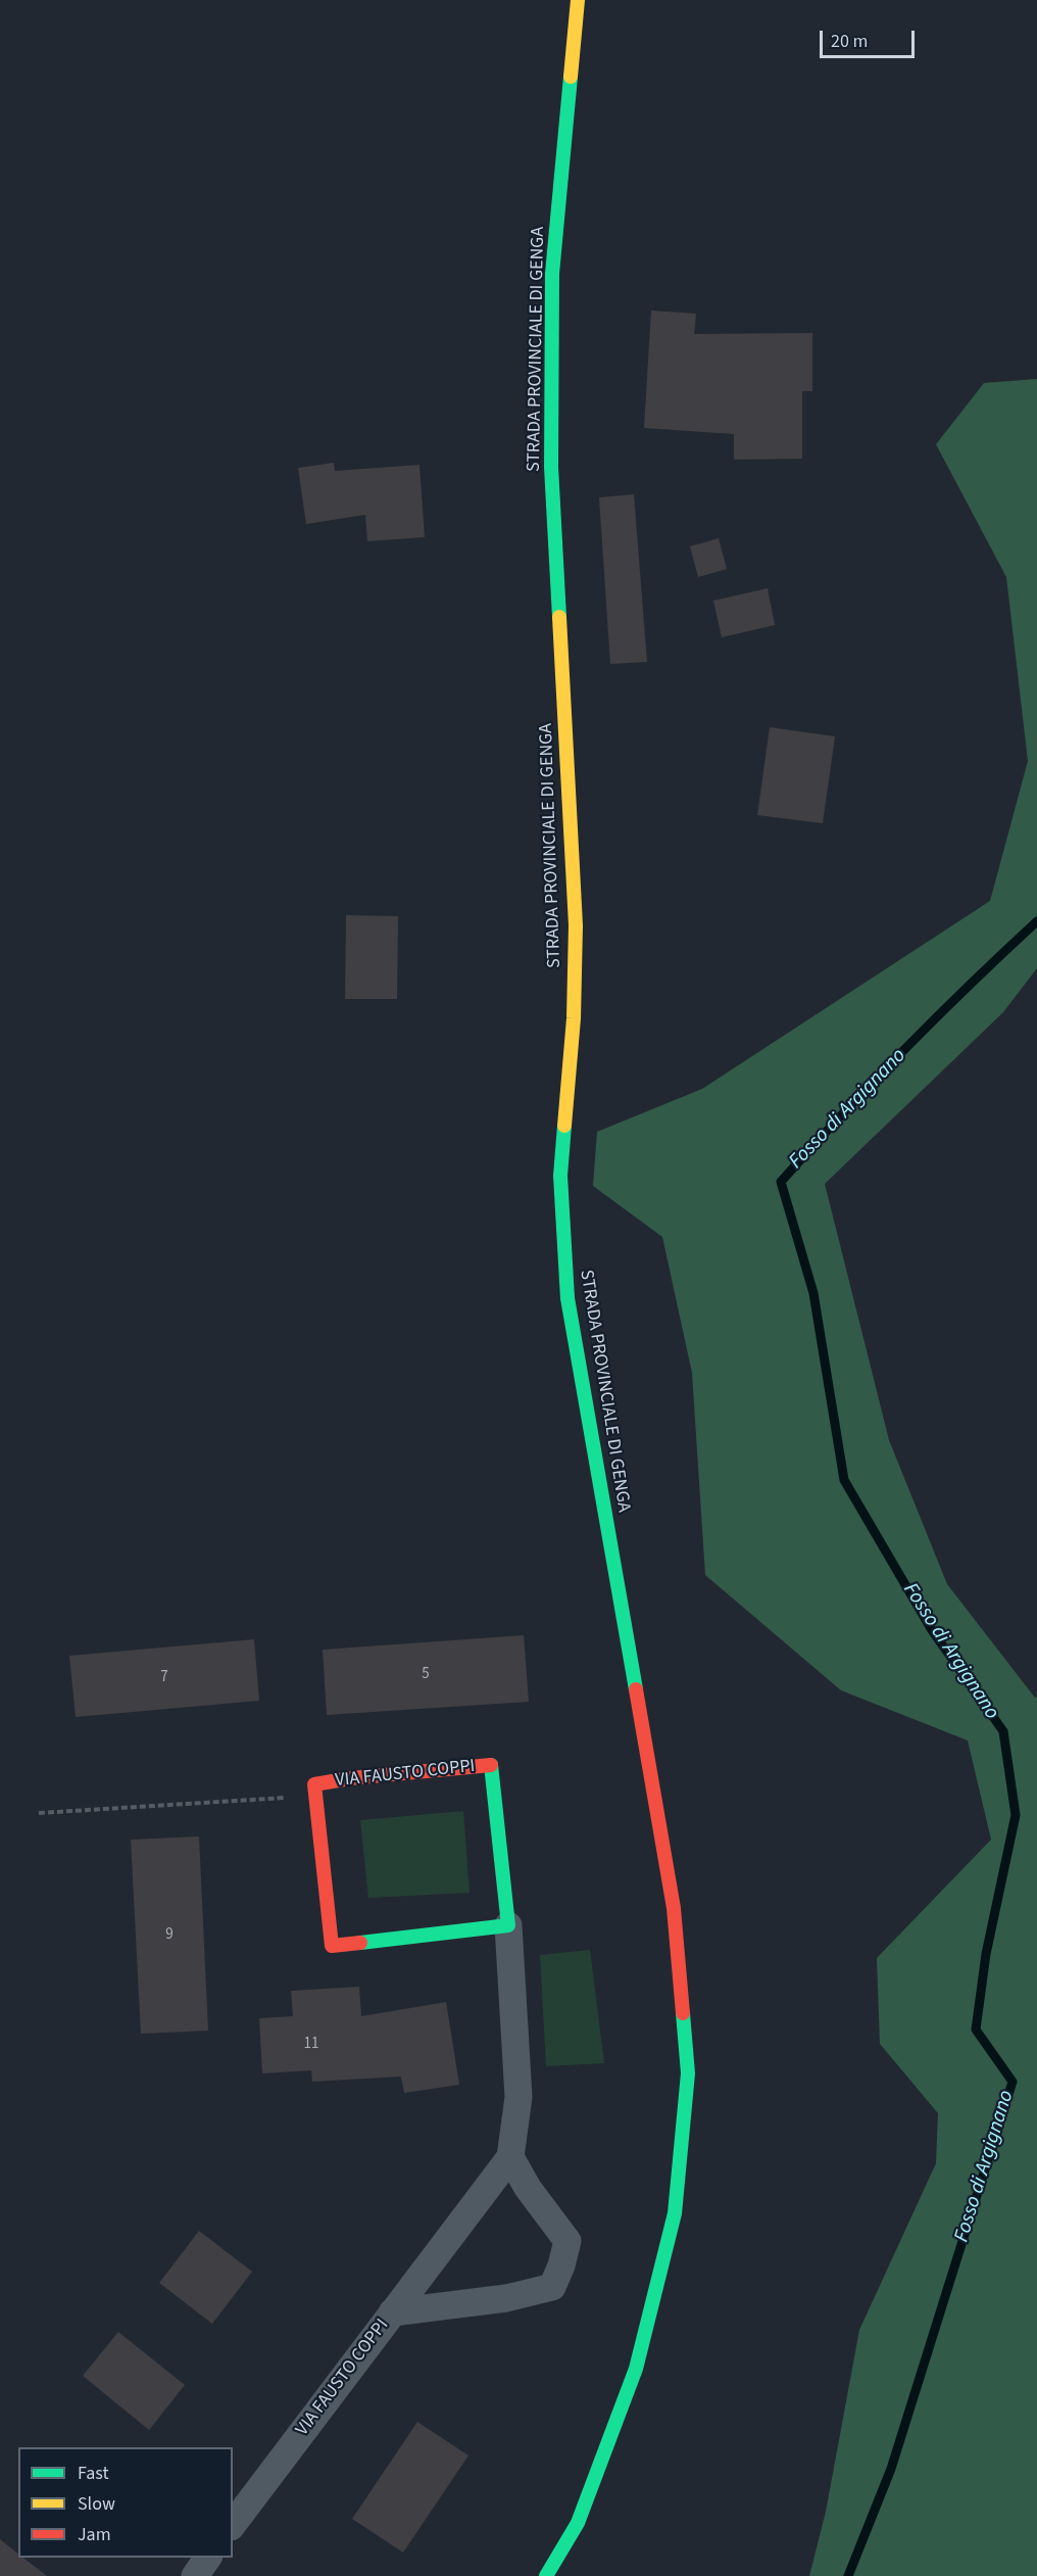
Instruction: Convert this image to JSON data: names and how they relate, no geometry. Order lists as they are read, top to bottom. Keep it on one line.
{"streets":{"main road":["STRADA PROVINCIALE DI GENGA","VIA FAUSTO COPPI"]},"water":["Fosso di Argignano"],"house_numbers":["5","7","9","11"],"legend":["Fast","Slow","Jam"],"scale_bar":"20 m"}
